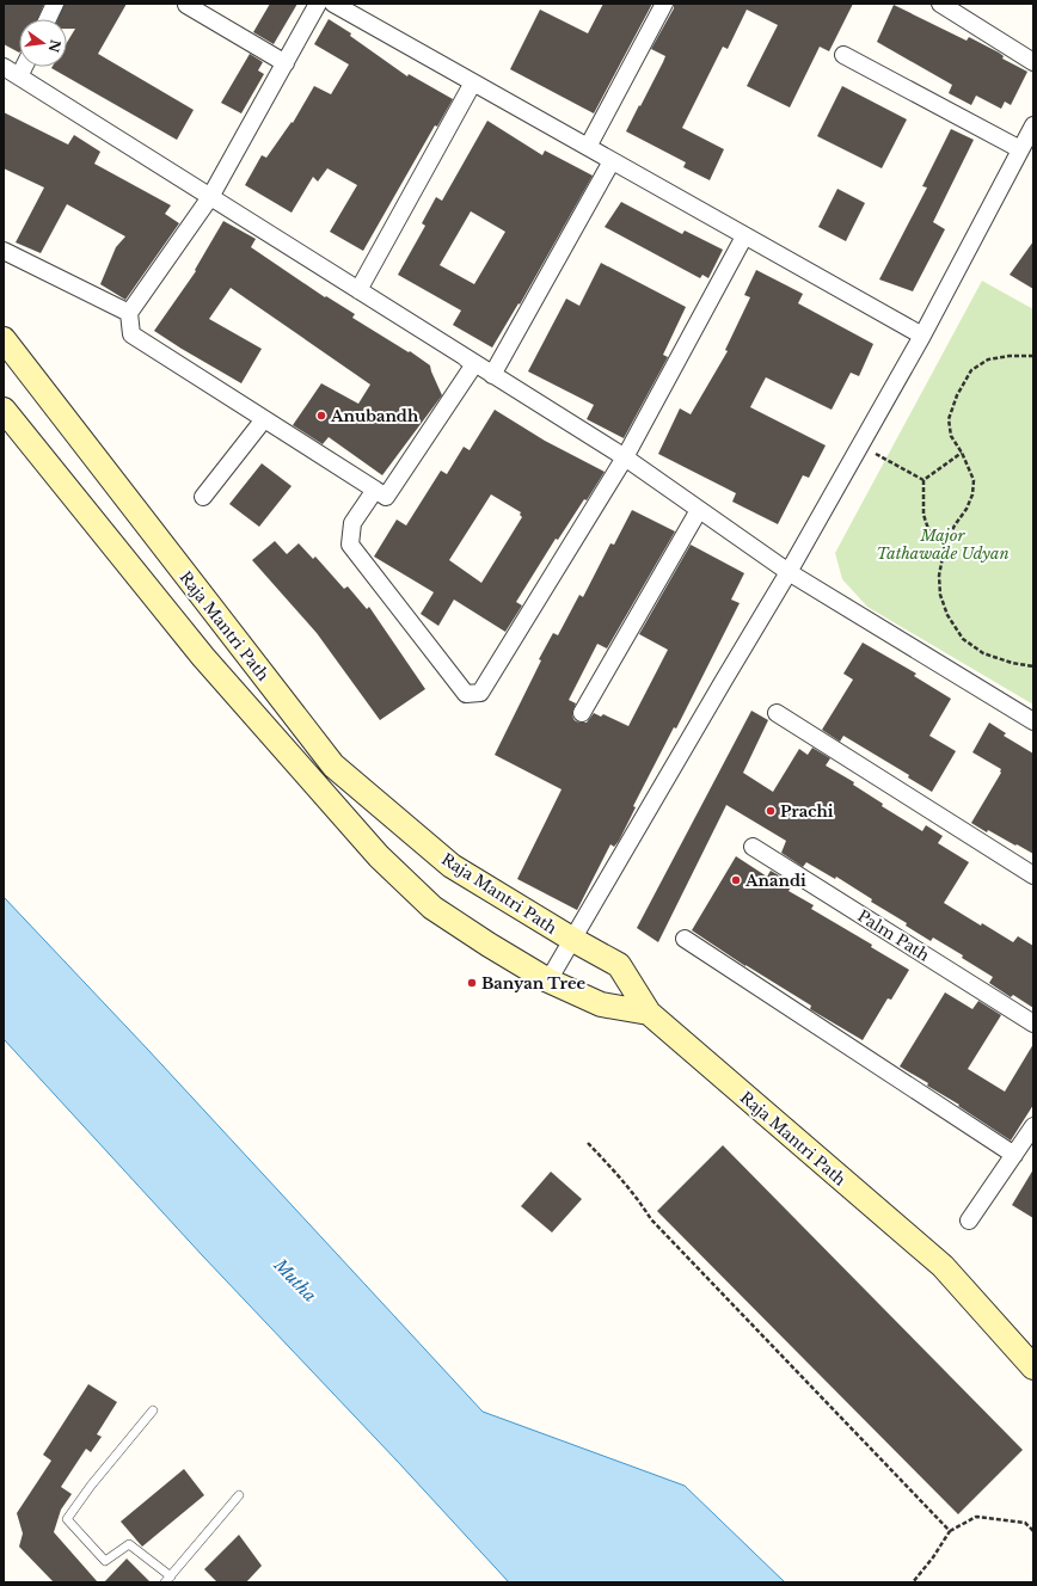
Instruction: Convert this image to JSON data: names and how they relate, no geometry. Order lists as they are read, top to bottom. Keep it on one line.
{"streets":{"main road":["Raja Mantri Path"],"street":["Palm Path"]},"water":["Mutha"],"parks":["Major Tathawade Udyan"],"places":["Anubandh","Prachi","Anandi","Banyan Tree"],"north":"right"}
